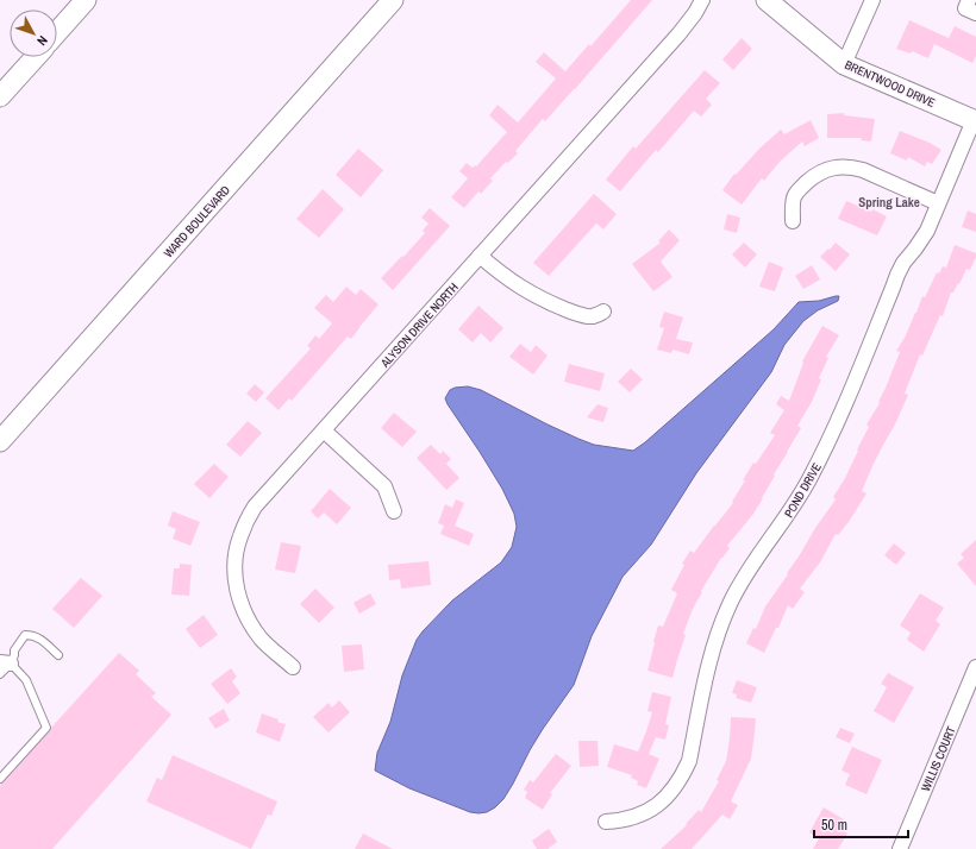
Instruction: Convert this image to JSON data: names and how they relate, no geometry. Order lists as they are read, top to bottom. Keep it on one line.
{"streets":{"main road":["BRENTWOOD DRIVE","WARD BOULEVARD"],"street":["ALYSON DRIVE NORTH","POND DRIVE","WILLIS COURT"]},"crossings":[["BRENTWOOD DRIVE","POND DRIVE"]],"districts":["Spring Lake"],"scale_bar":"50 m","north":"bottom right"}
